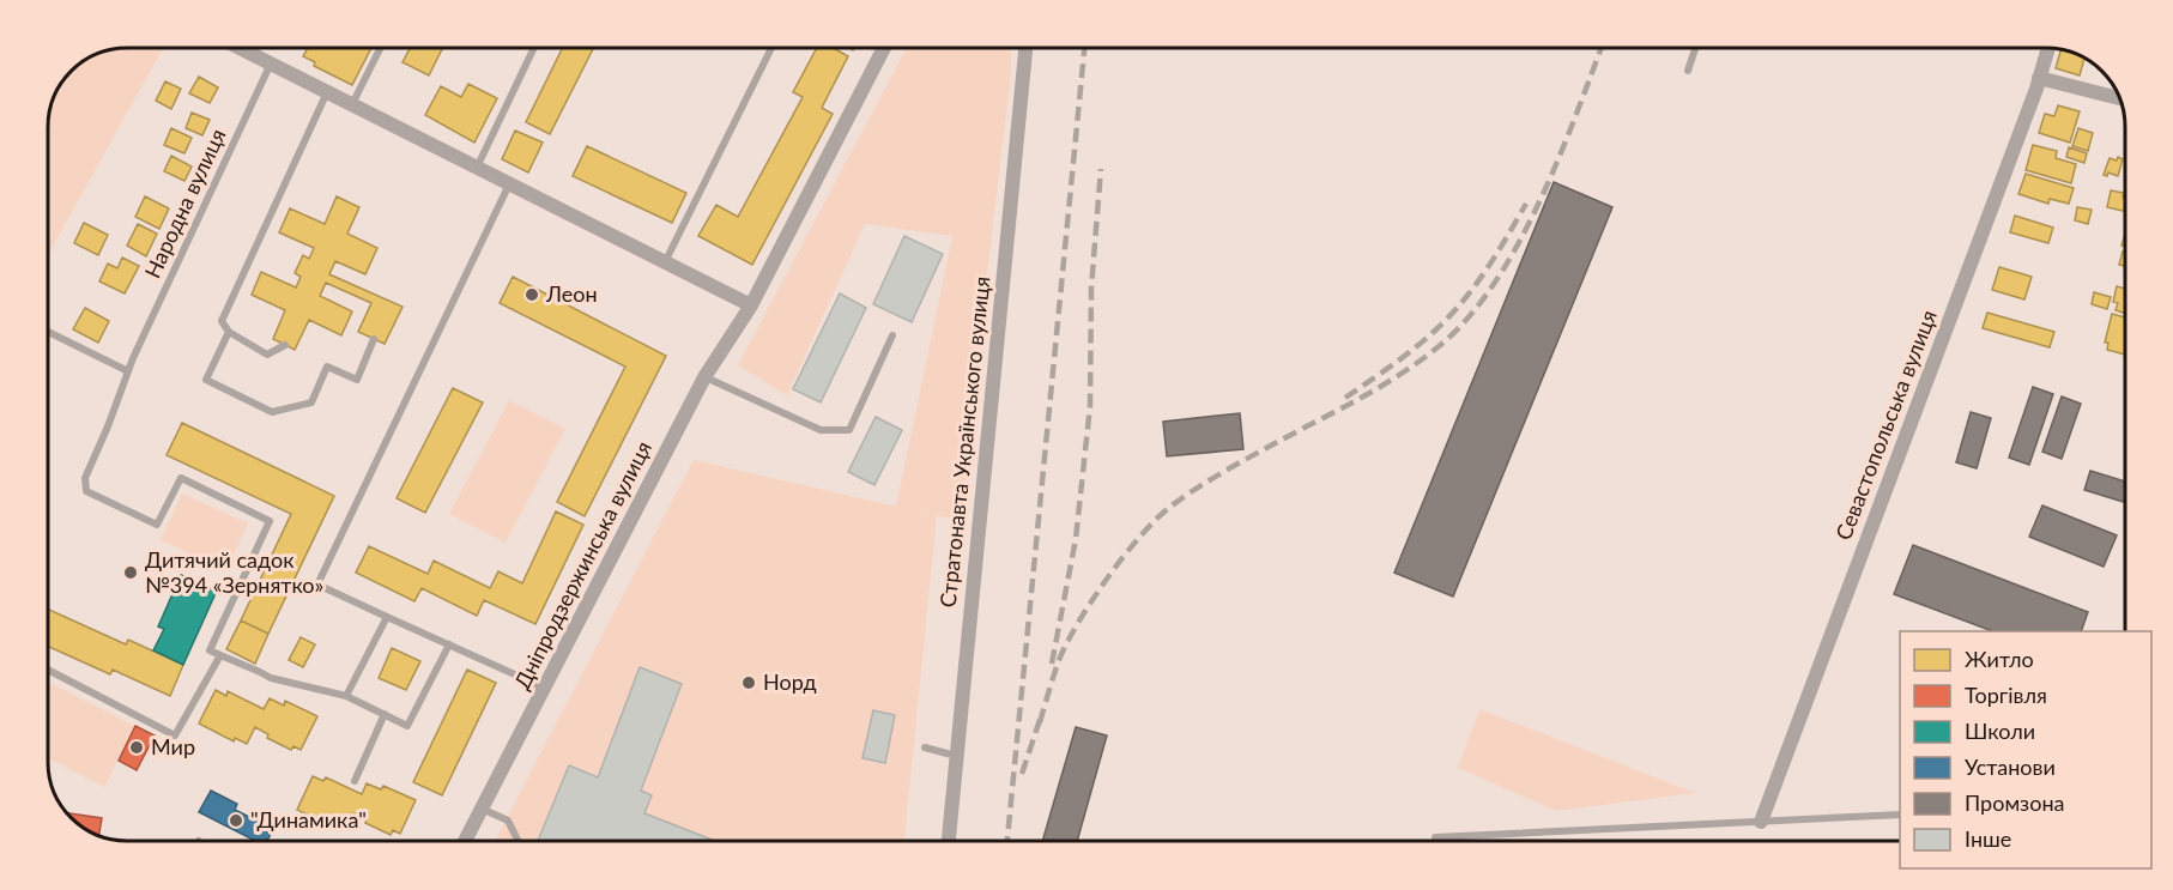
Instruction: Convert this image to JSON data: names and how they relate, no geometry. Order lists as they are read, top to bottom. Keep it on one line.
{"streets":{"street":["Севастопольська вулиця","Стратонавта Українського вулиця","Дніпродзержинська вулиця"],"lane":["Народна вулиця"]},"places":["Леон","Дитячий садок №394 «Зернятко»","Норд","Мир","\"Динамика\""],"legend":["Житло","Торгівля","Школи","Установи","Промзона","Інше"]}
